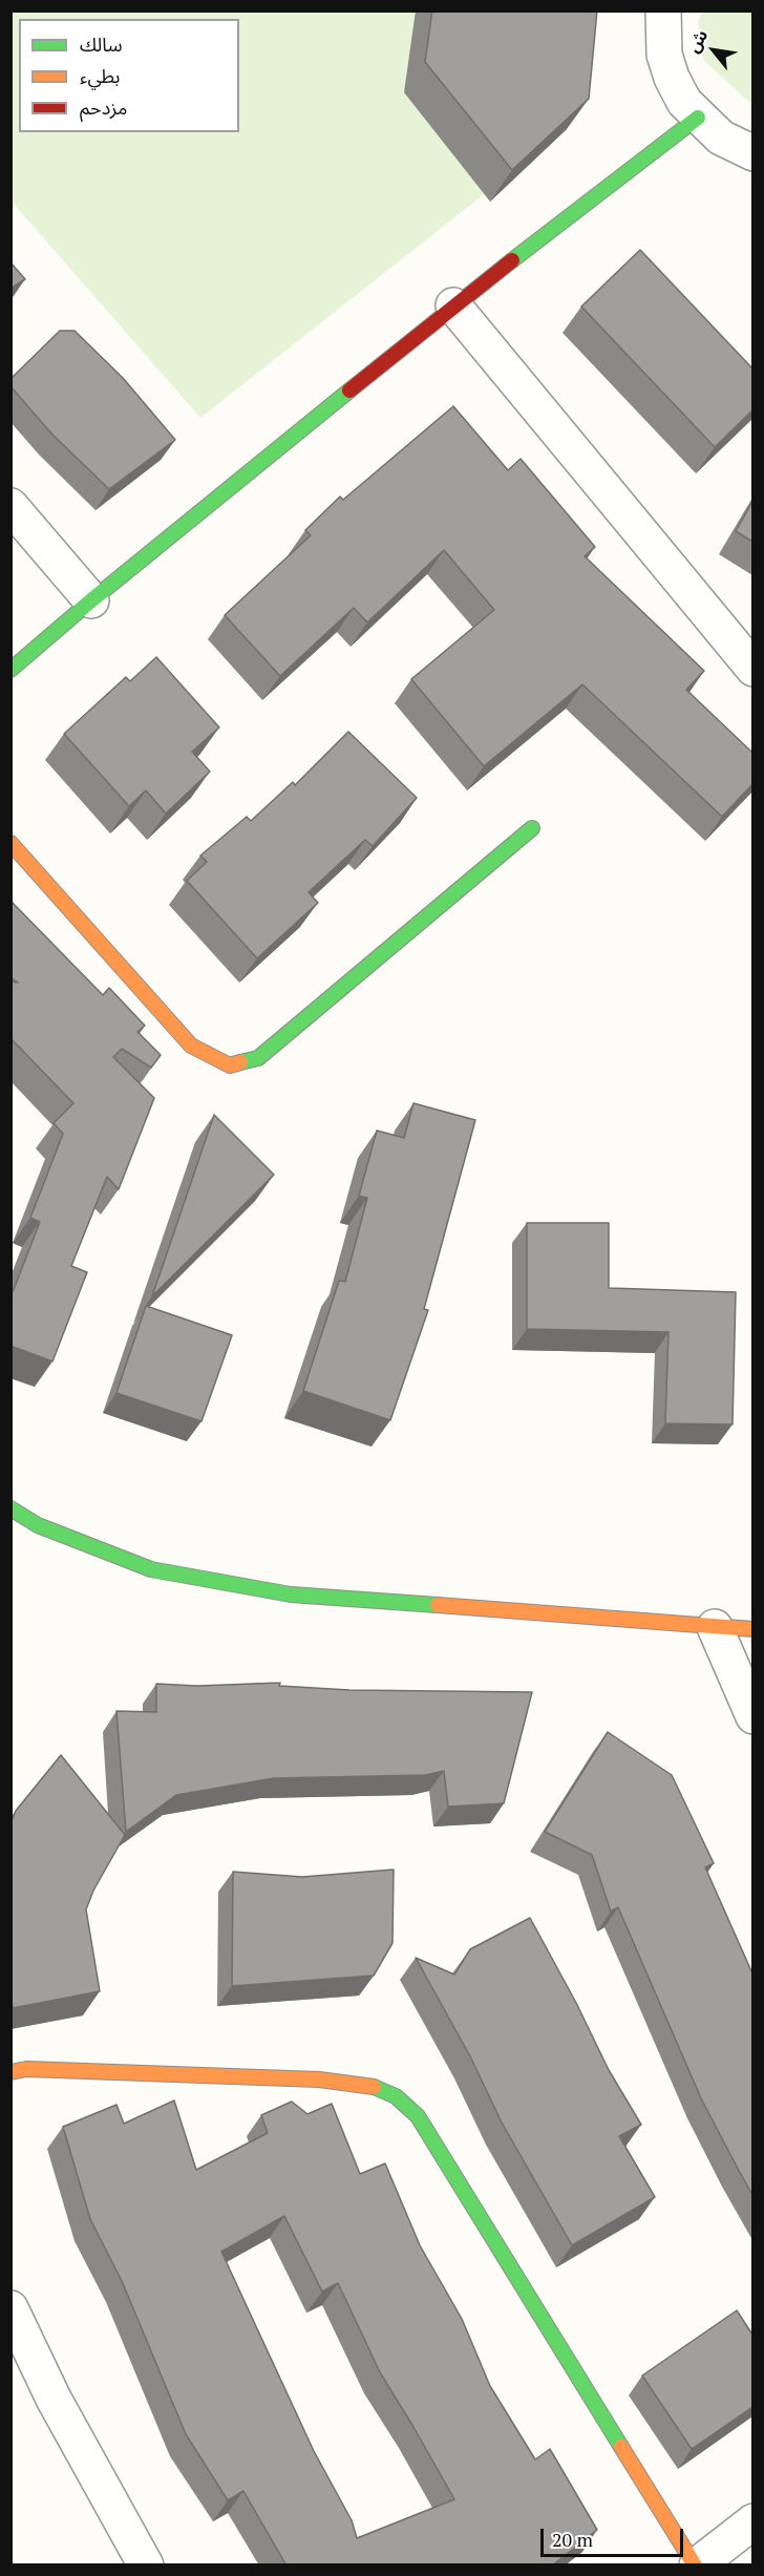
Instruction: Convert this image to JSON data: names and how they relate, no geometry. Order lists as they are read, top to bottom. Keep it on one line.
{"legend":["سالك","بطيء","مزدحم"],"scale_bar":"20 m","north":"top left"}
